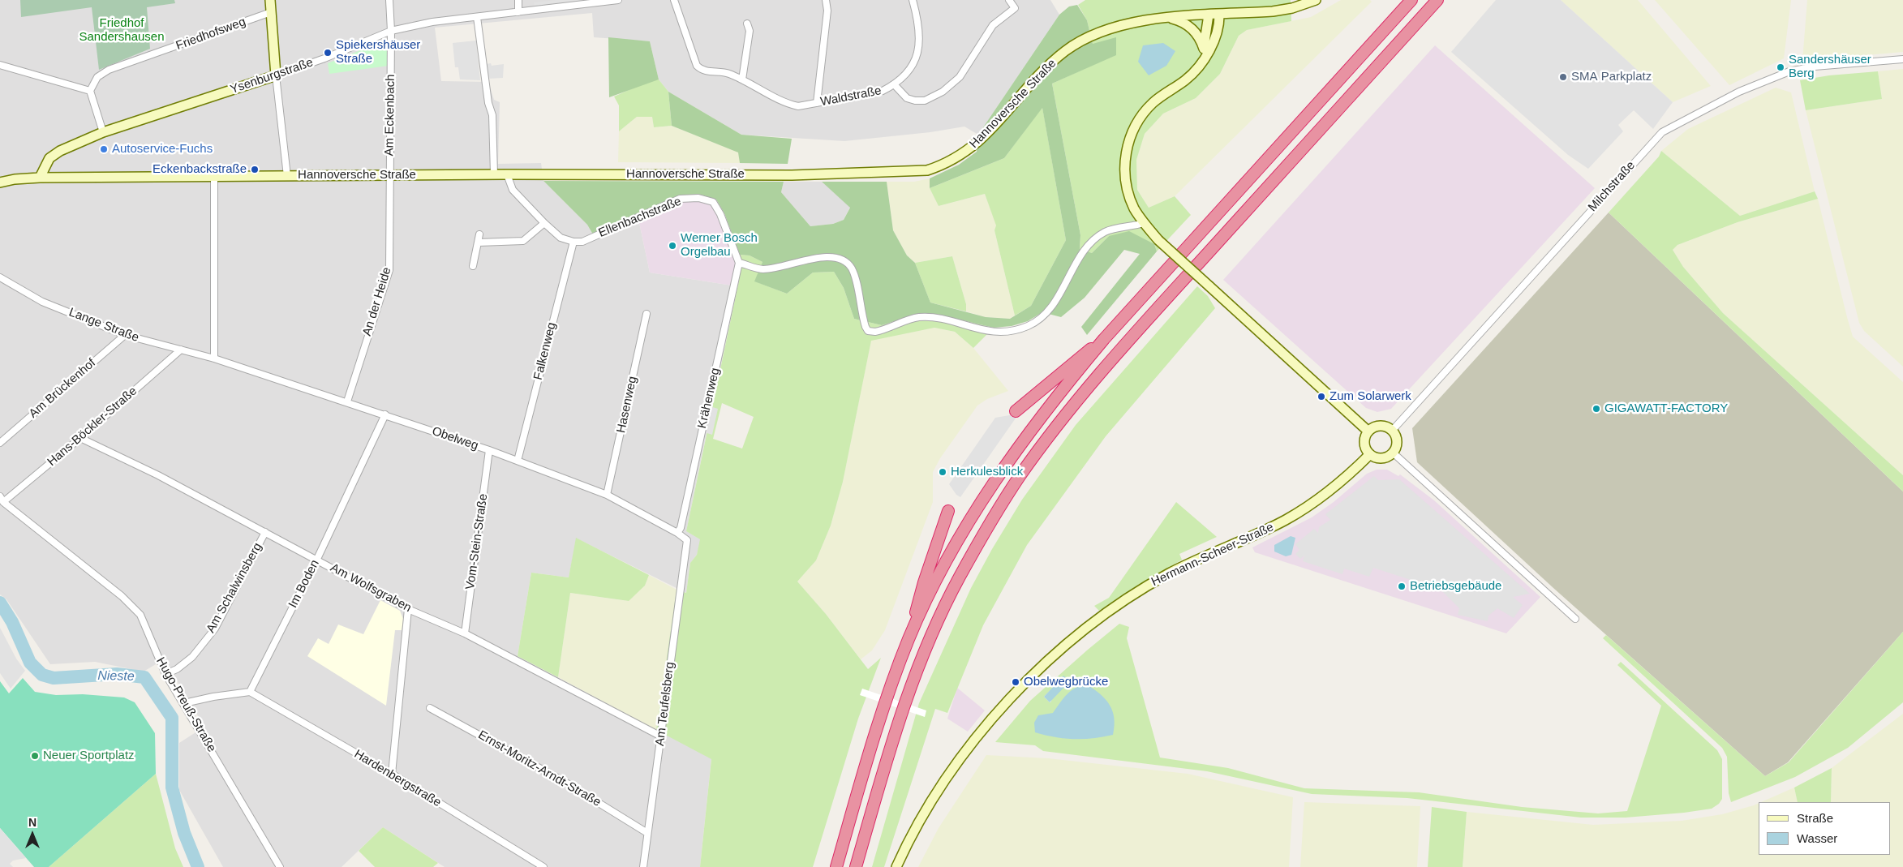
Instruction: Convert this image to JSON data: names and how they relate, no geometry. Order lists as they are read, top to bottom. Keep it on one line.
{"streets":{"main road":["Ysenburgstraße","Hannoversche Straße","Hermann-Scheer-Straße"],"street":["Friedhofsweg","Waldstraße","Am Eckenbach","Milchstraße","Ellenbachstraße","An der Heide","Lange Straße","Falkenweg","Am Brückenhof","Krähenweg","Hasenweg","Hans-Böckler-Straße","Obelweg","Vom-Stein-Straße","Im Boden","Am Schalwinsberg","Am Wolfsgraben","Am Teufelsberg","Hugo-Preuß-Straße","Ernst-Moritz-Arndt-Straße","Hardenbergstraße"]},"crossings":[["Ysenburgstraße","Hannoversche Straße"],["Ysenburgstraße","Am Eckenbach"],["Hannoversche Straße","Am Eckenbach"],["Hannoversche Straße","An der Heide"],["Am Eckenbach","An der Heide"],["Milchstraße","Hermann-Scheer-Straße"],["Ellenbachstraße","Falkenweg"],["Ellenbachstraße","Krähenweg"],["An der Heide","Obelweg"],["Lange Straße","Am Brückenhof"],["Lange Straße","Hans-Böckler-Straße"],["Lange Straße","Obelweg"],["Falkenweg","Obelweg"],["Krähenweg","Obelweg"],["Hasenweg","Obelweg"],["Hans-Böckler-Straße","Am Wolfsgraben"],["Hans-Böckler-Straße","Hugo-Preuß-Straße"],["Obelweg","Vom-Stein-Straße"],["Obelweg","Im Boden"],["Obelweg","Am Teufelsberg"],["Vom-Stein-Straße","Am Wolfsgraben"],["Im Boden","Am Wolfsgraben"],["Im Boden","Hardenbergstraße"],["Am Schalwinsberg","Am Wolfsgraben"],["Am Schalwinsberg","Hugo-Preuß-Straße"],["Am Wolfsgraben","Am Teufelsberg"],["Am Teufelsberg","Ernst-Moritz-Arndt-Straße"]],"water":["Nieste"],"parks":["Friedhof Sandershausen"],"places":["Spiekershäuser Straße","Sandershäuser Berg","SMA Parkplatz","Autoservice-Fuchs","Eckenbackstraße","Werner Bosch Orgelbau","Zum Solarwerk","GIGAWATT-FACTORY","Herkulesblick","Betriebsgebäude","Obelwegbrücke","Neuer Sportplatz"],"legend":["Straße","Wasser"],"north":"top"}
